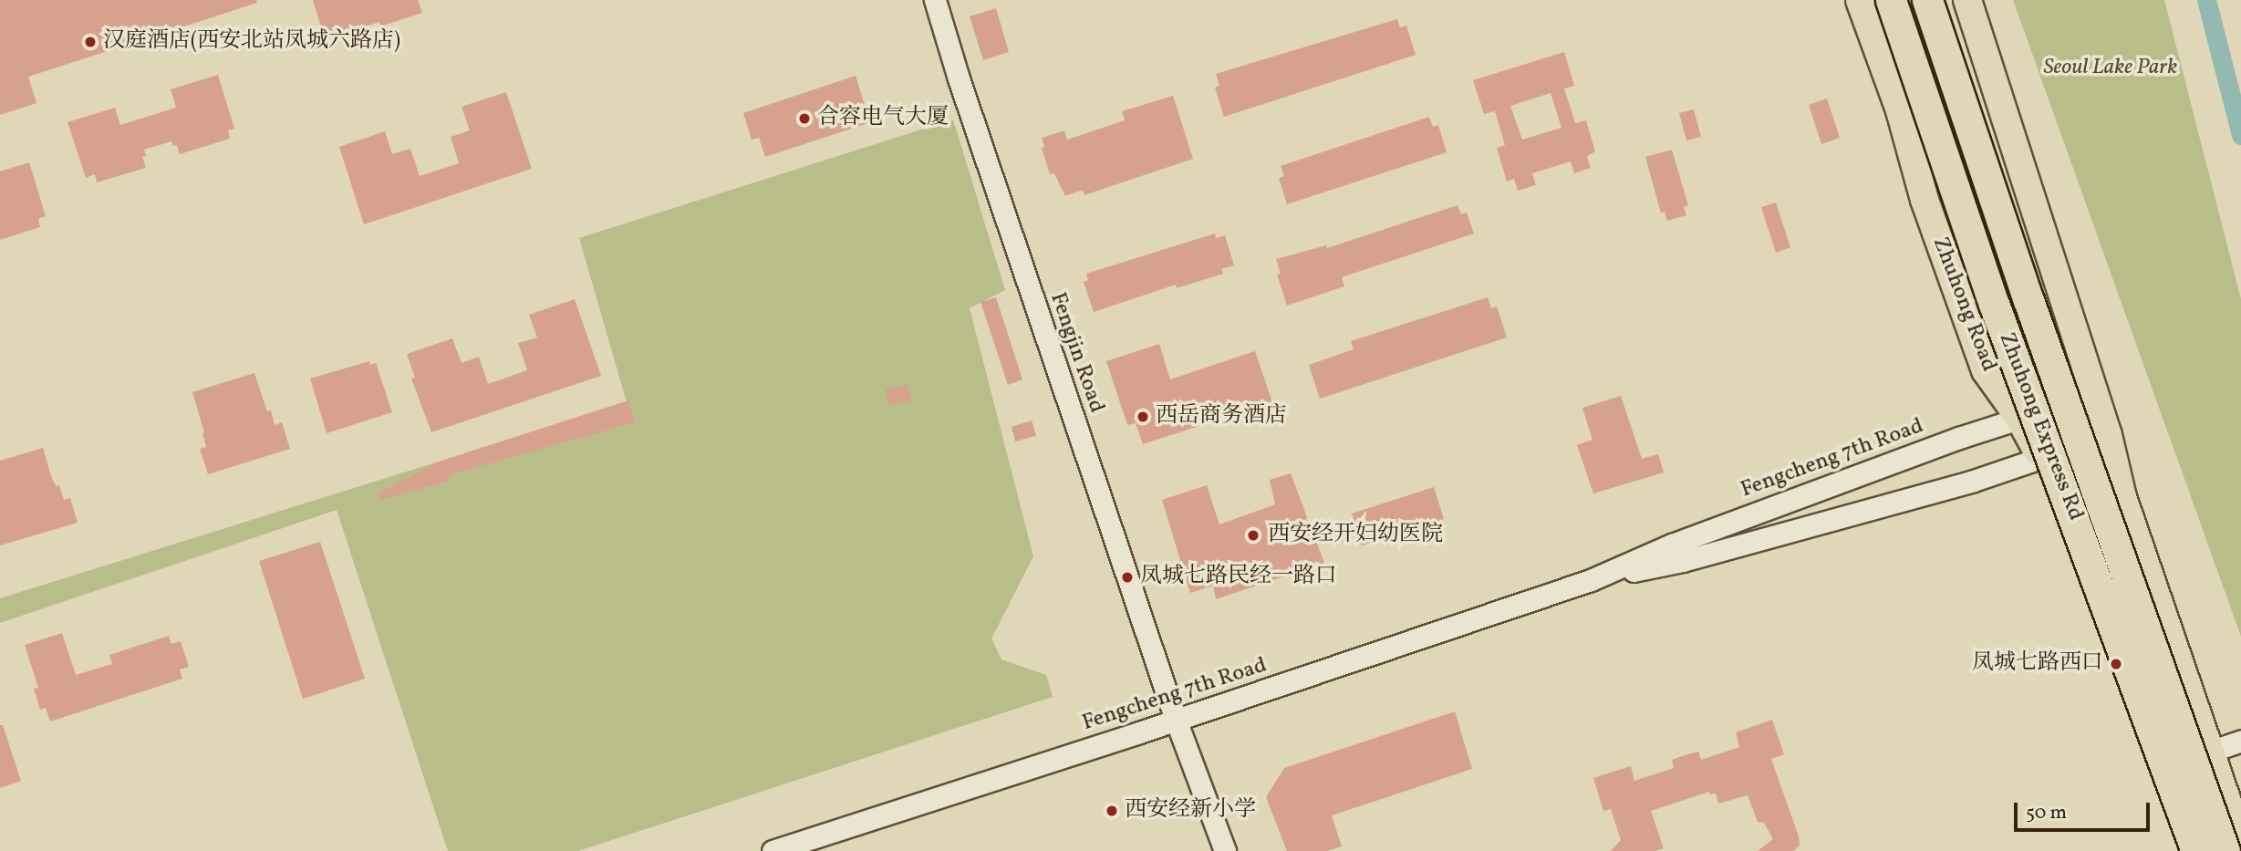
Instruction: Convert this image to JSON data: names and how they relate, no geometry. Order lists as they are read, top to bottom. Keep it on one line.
{"streets":{"highway":["Zhuhong Express Rd"],"main road":["Zhuhong Road"],"street":["Fengjin Road","Fengcheng 7th Road"]},"crossings":[["Zhuhong Road","Fengcheng 7th Road"],["Fengjin Road","Fengcheng 7th Road"]],"parks":["Seoul Lake Park"],"places":["汉庭酒店(西安北站凤城六路店)","合容电气大厦","西岳商务酒店","西安经开妇幼医院","凤城七路民经一路口","凤城七路西口","西安经新小学"],"scale_bar":"50 m"}
